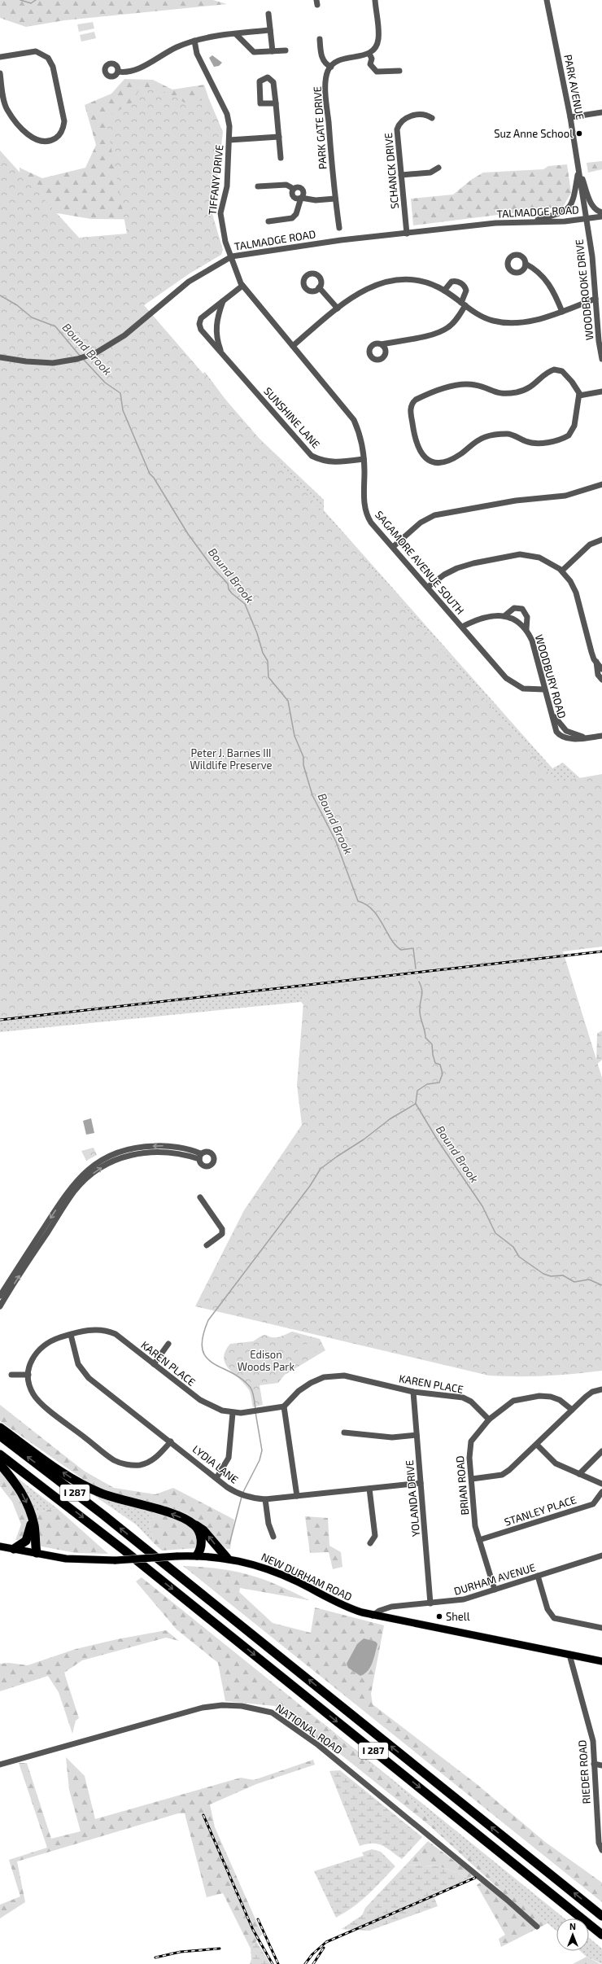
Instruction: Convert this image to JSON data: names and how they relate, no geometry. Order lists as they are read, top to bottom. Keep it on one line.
{"streets":{"highway":["I 287"],"main road":["NEW DURHAM ROAD"],"street":["PARK AVENUE","PARK GATE DRIVE","SCHANCK DRIVE","TIFFANY DRIVE","TALMADGE ROAD","WOODBROOKE DRIVE","SUNSHINE LANE","SAGAMORE AVENUE SOUTH","WOODBURY ROAD","KAREN PLACE","LYDIA LANE","BRIAN ROAD","YOLANDA DRIVE","STANLEY PLACE","DURHAM AVENUE","NATIONAL ROAD","RIEDER ROAD"]},"crossings":[["PARK AVENUE","TALMADGE ROAD"],["PARK AVENUE","WOODBROOKE DRIVE"],["SCHANCK DRIVE","TALMADGE ROAD"],["TIFFANY DRIVE","TALMADGE ROAD"],["TIFFANY DRIVE","SUNSHINE LANE"],["TIFFANY DRIVE","SAGAMORE AVENUE SOUTH"],["TALMADGE ROAD","WOODBROOKE DRIVE"],["SUNSHINE LANE","SAGAMORE AVENUE SOUTH"],["SAGAMORE AVENUE SOUTH","WOODBURY ROAD"],["KAREN PLACE","LYDIA LANE"],["KAREN PLACE","BRIAN ROAD"],["KAREN PLACE","YOLANDA DRIVE"],["LYDIA LANE","YOLANDA DRIVE"],["BRIAN ROAD","STANLEY PLACE"],["BRIAN ROAD","DURHAM AVENUE"],["YOLANDA DRIVE","DURHAM AVENUE"],["NEW DURHAM ROAD","DURHAM AVENUE"],["NEW DURHAM ROAD","RIEDER ROAD"]],"water":["Bound Brook"],"parks":["Peter J. Barnes III Wildlife Preserve","Edison Woods Park"],"places":["Suz Anne School","Shell"],"north":"top"}
